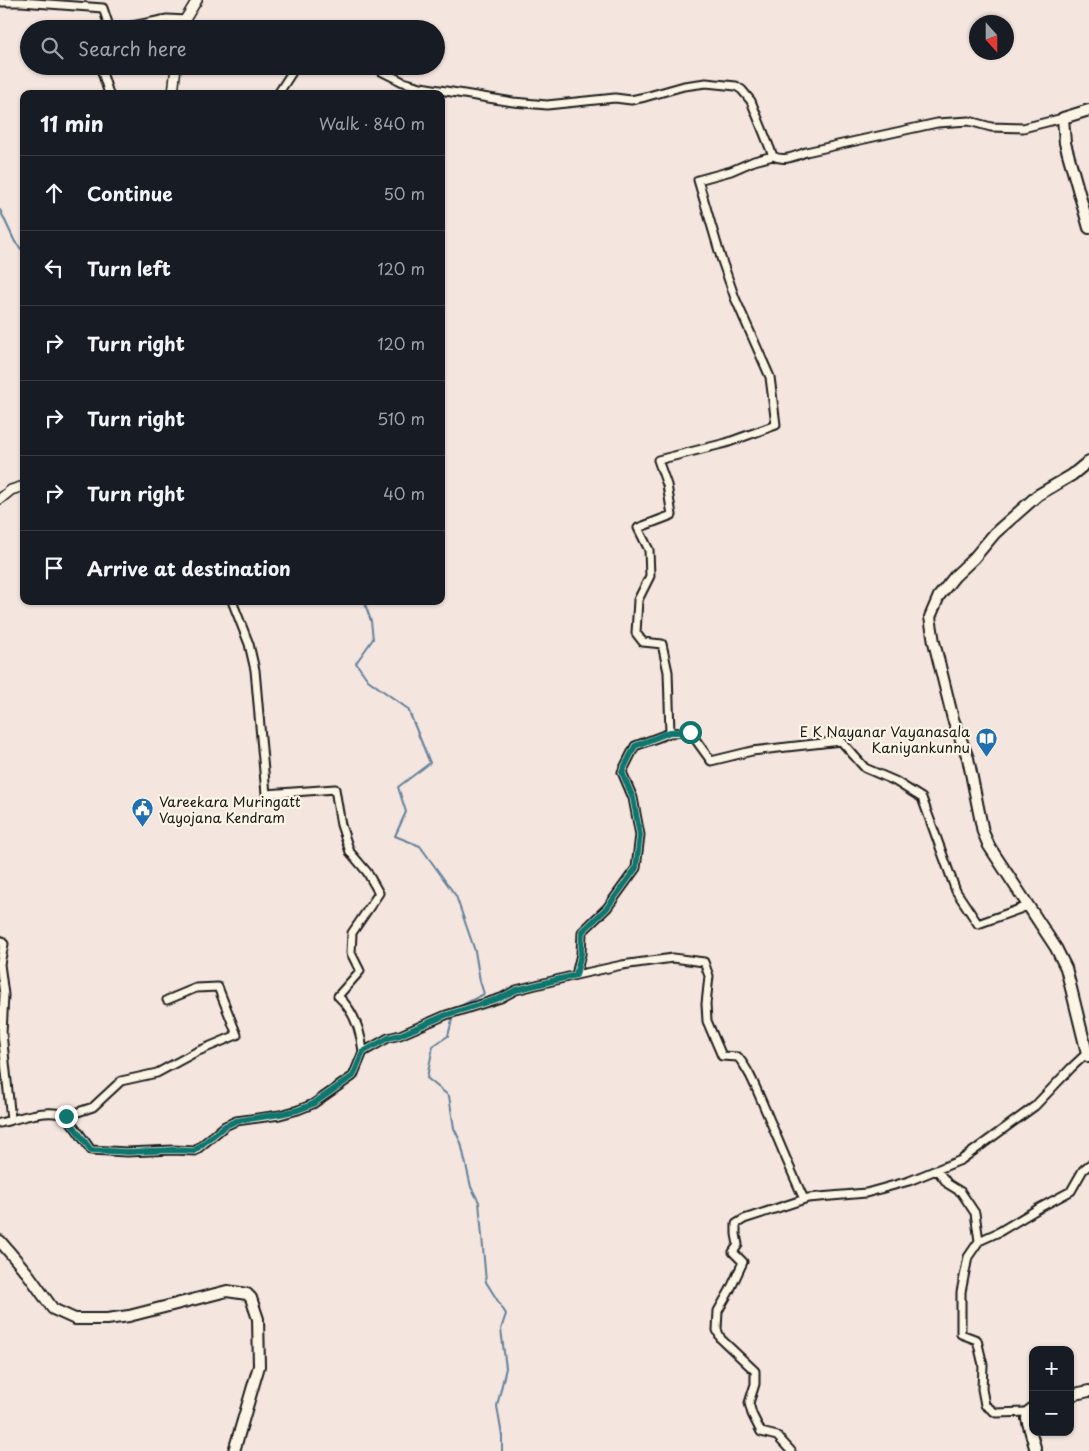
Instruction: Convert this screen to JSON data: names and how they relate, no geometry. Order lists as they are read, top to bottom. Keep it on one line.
{"places":{"library":["E K Nayanar Vayanasala Kaniyankunnu"],"public building":["Vareekara Muringatt Vayojana Kendram"]},"north":"bottom","page":{"search":"Search here","heading":["11 min","Walk · 840 m"],"list":[["Continue","50 m"],["Turn left","120 m"],["Turn right","120 m"],["Turn right","510 m"],["Turn right","40 m"],"Arrive at destination"],"map_buttons":["+","−"]}}
